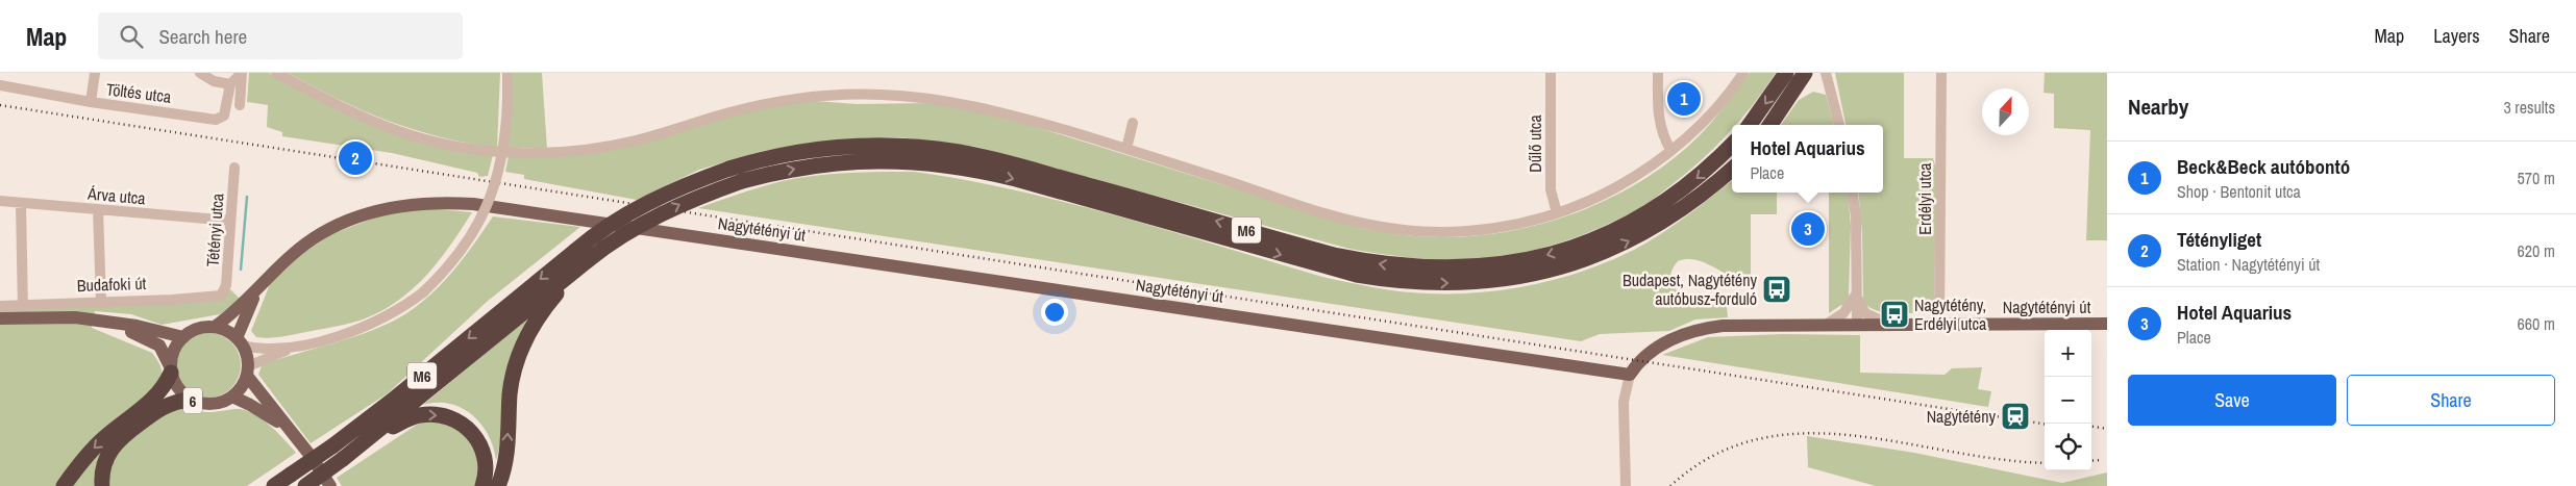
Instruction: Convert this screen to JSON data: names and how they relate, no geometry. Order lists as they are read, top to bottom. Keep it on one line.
{"streets":{"highway":["M6"],"main road":["Nagytétényi út","Budafoki út","6"],"street":["Töltés utca","Dűlő utca","Árva utca","Erdélyi utca","Tétényi utca"]},"crossings":[["Árva utca","Tétényi utca"],["Erdélyi utca","Nagytétényi út"],["Nagytétényi út","Budafoki út"],["Nagytétényi út","6"],["Tétényi utca","Budafoki út"],["Budafoki út","6"]],"places":{"bus stop":["Budapest, Nagytétény autóbusz-forduló","Nagytétény, Erdélyi utca"],"station":["Nagytétény"]},"north":"top","page":{"header":"Map","search":"Search here","nav":["Map","Layers","Share"],"heading":["Nearby","3 results"],"pins":["1","2","3"],"popup":["Hotel Aquarius","Place"],"list":[{"mark":"1","name":"Beck&Beck autóbontó","note":"Shop · Bentonit utca","value":"570 m"},{"mark":"2","name":"Tétényliget","note":"Station · Nagytétényi út","value":"620 m"},{"mark":"3","name":"Hotel Aquarius","note":"Place","value":"660 m"}],"map_buttons":["+","−"],"buttons":["Save","Share"]}}
